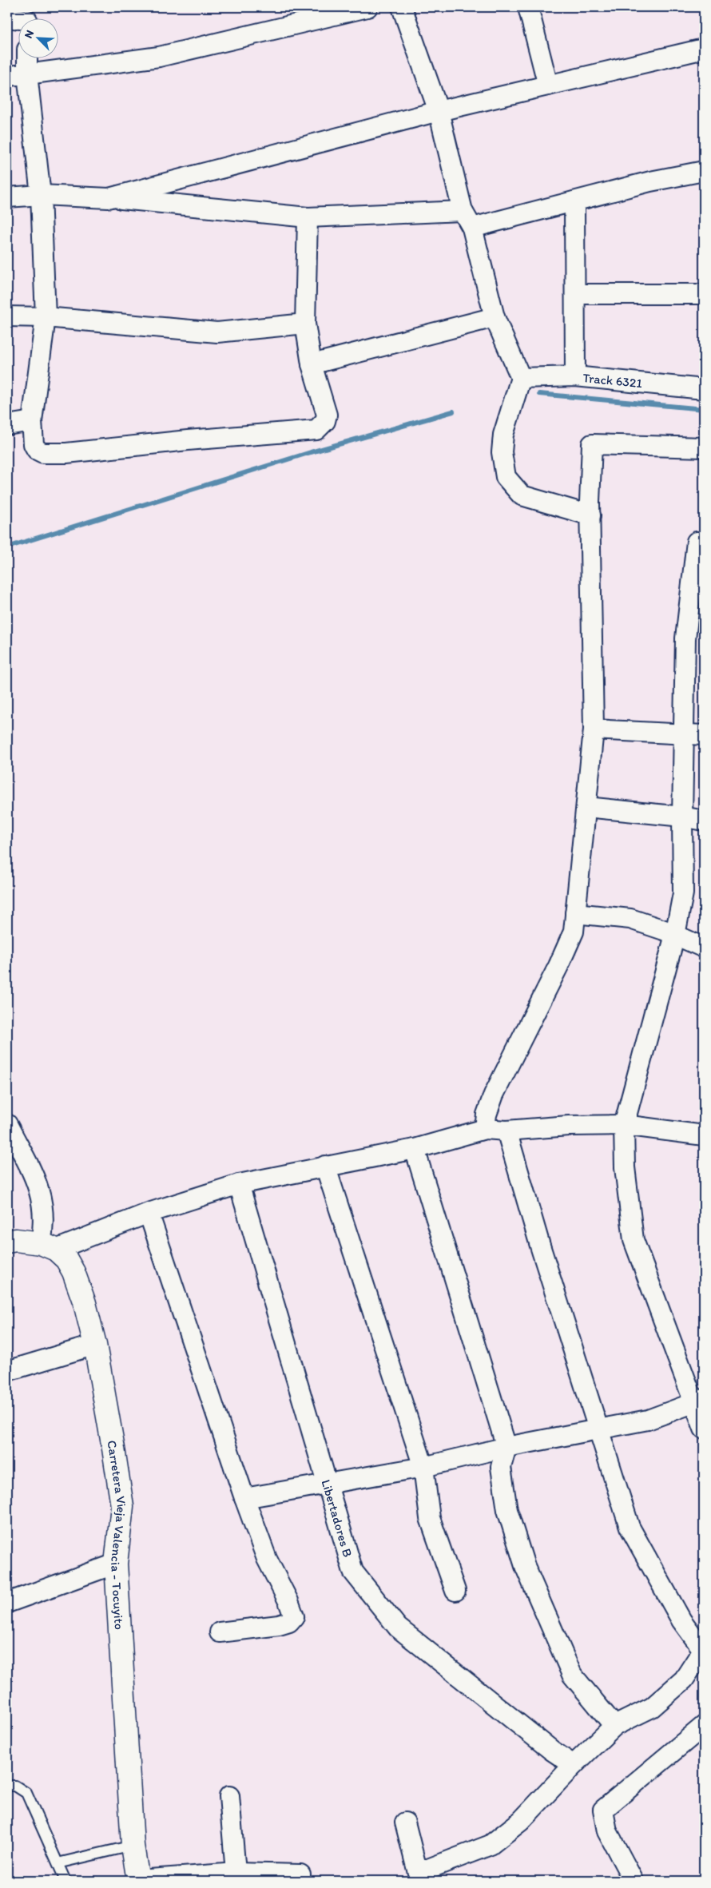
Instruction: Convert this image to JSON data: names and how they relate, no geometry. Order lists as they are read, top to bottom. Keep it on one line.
{"streets":{"street":["Track 6321","Libertadores B","Carretera Vieja Valencia - Tocuyito"]},"north":"top left"}
